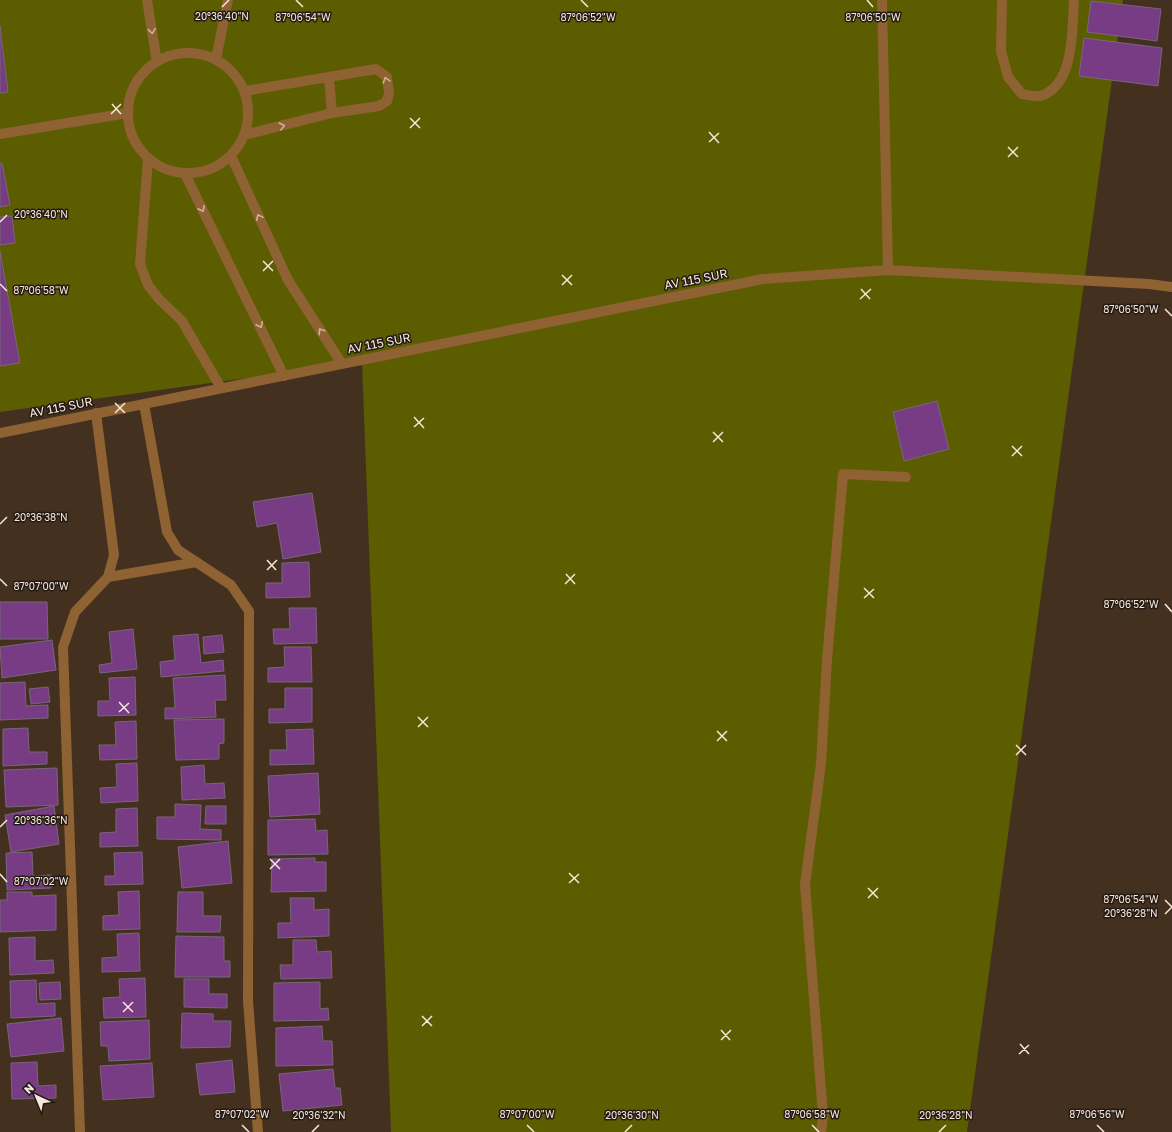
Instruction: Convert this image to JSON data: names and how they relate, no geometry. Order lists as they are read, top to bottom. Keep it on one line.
{"streets":{"street":["AV 115 SUR"]},"north":"top left","coordinates":["20°36'40\"N","87°06'54\"W","87°06'52\"W","87°06'50\"W","87°06'58\"W","20°36'38\"N","87°07'00\"W","20°36'36\"N","87°07'02\"W","20°36'28\"N","87°06'56\"W","20°36'32\"N","20°36'30\"N"]}
